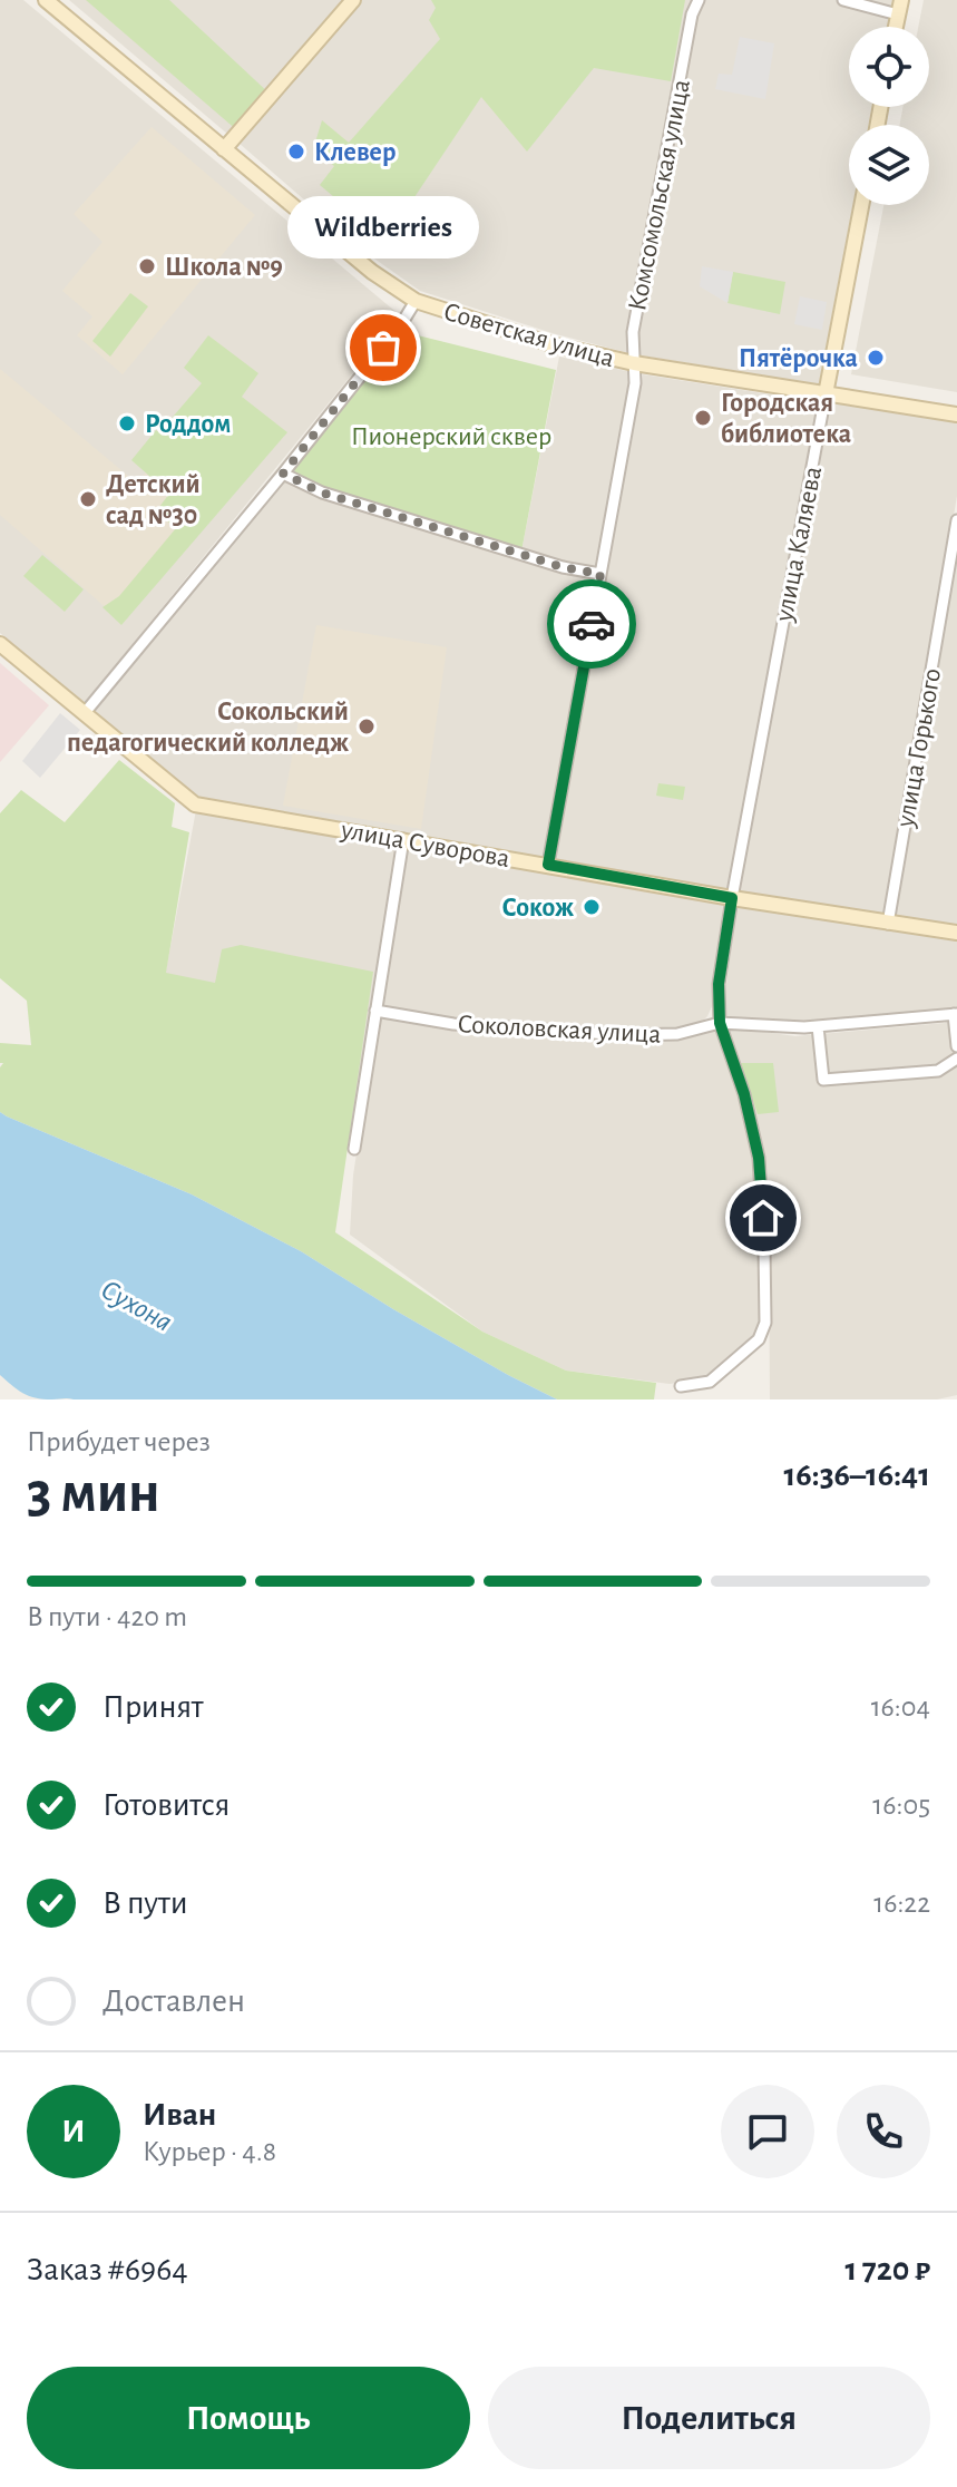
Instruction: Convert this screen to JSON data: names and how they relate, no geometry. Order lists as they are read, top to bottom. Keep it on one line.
{"streets":{"street":["Комсомольская улица","Советская улица","улица Каляева","улица Горького","улица Суворова","Соколовская улица"]},"crossings":[["Комсомольская улица","Советская улица"],["Комсомольская улица","улица Суворова"],["Советская улица","улица Каляева"],["улица Каляева","улица Суворова"],["улица Каляева","Соколовская улица"],["улица Горького","улица Суворова"]],"water":["Сухона"],"parks":["Пионерский сквер"],"places":["Клевер","Школа №9","Wildberries","Пятёрочка","Городская библиотека","Роддом","Детский сад №30","Сокольский педагогический колледж","Сокож"],"page":{"bubble":"Wildberries","heading":["3 мин","Прибудет через","16:36–16:41"],"panel":["Иван","Курьер · 4.8","Заказ #6964","1 720 ₽"],"bar":"В пути · 420 m","list":[["Принят","16:04"],["Готовится","16:05"],["В пути","16:22"],"Доставлен"],"round":"И","buttons":["Помощь","Поделиться"]}}
